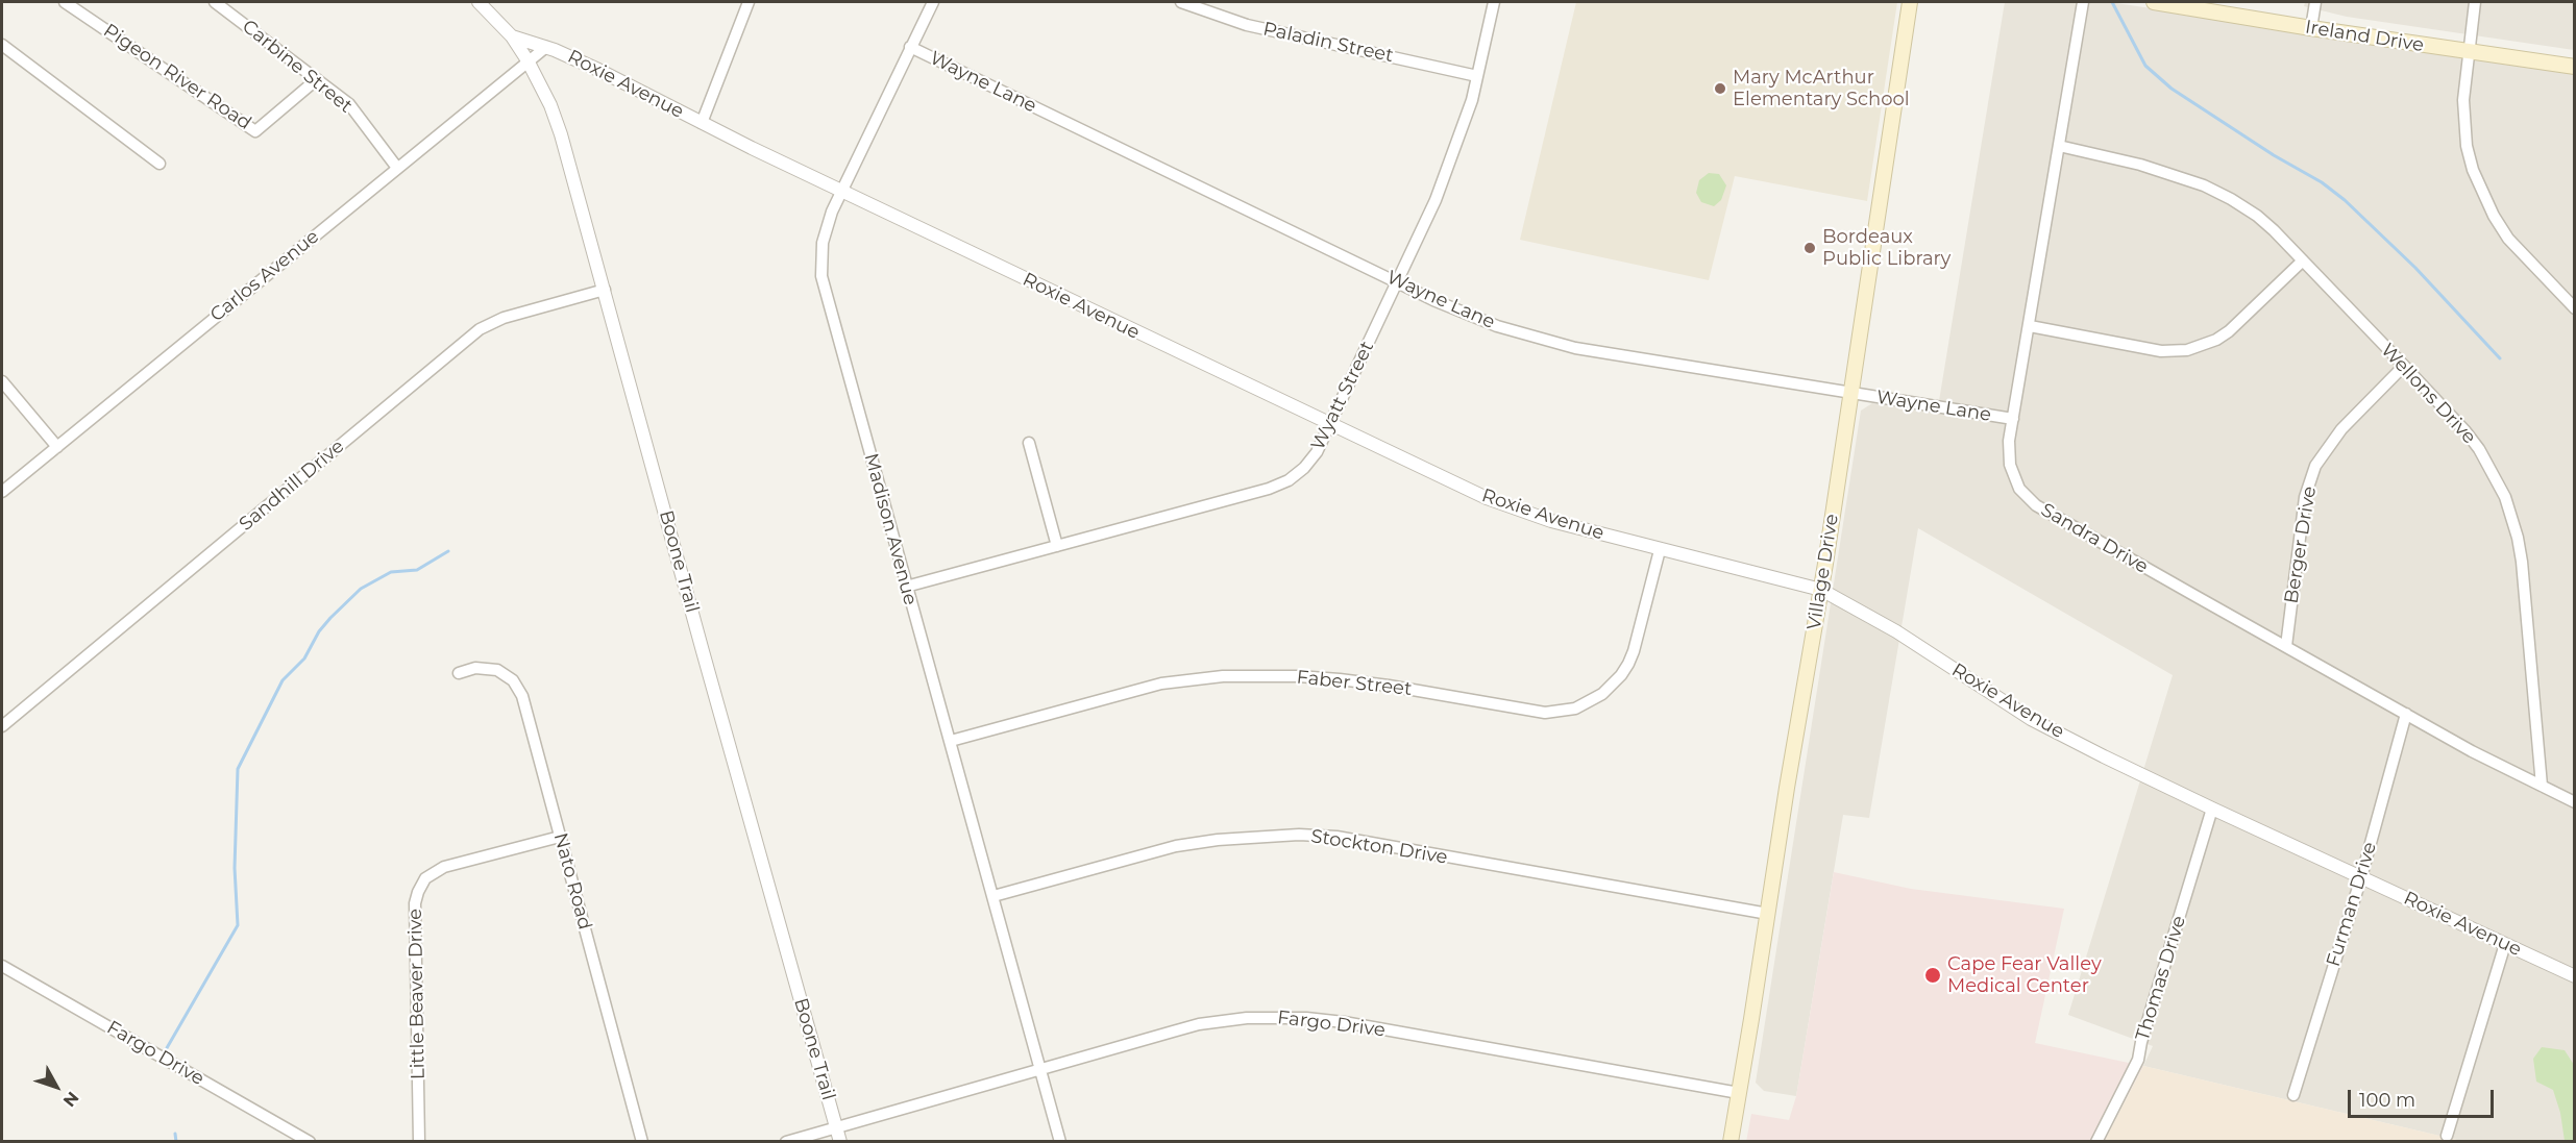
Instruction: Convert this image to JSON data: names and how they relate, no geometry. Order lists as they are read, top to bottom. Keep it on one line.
{"streets":{"main road":["Ireland Drive","Village Drive"],"street":["Paladin Street","Carbine Street","Pigeon River Road","Wayne Lane","Roxie Avenue","Carlos Avenue","Wellons Drive","Wyatt Street","Sandhill Drive","Madison Avenue","Sandra Drive","Berger Drive","Boone Trail","Faber Street","Stockton Drive","Nato Road","Furman Drive","Thomas Drive","Little Beaver Drive","Fargo Drive"]},"crossings":[["Paladin Street","Wyatt Street"],["Carbine Street","Pigeon River Road"],["Carbine Street","Carlos Avenue"],["Wayne Lane","Wyatt Street"],["Wayne Lane","Madison Avenue"],["Wayne Lane","Sandra Drive"],["Wayne Lane","Village Drive"],["Roxie Avenue","Carlos Avenue"],["Roxie Avenue","Wyatt Street"],["Roxie Avenue","Madison Avenue"],["Roxie Avenue","Boone Trail"],["Roxie Avenue","Village Drive"],["Roxie Avenue","Faber Street"],["Roxie Avenue","Furman Drive"],["Roxie Avenue","Thomas Drive"],["Carlos Avenue","Boone Trail"],["Wellons Drive","Sandra Drive"],["Wellons Drive","Berger Drive"],["Wyatt Street","Madison Avenue"],["Sandhill Drive","Boone Trail"],["Madison Avenue","Faber Street"],["Madison Avenue","Stockton Drive"],["Madison Avenue","Fargo Drive"],["Sandra Drive","Berger Drive"],["Sandra Drive","Furman Drive"],["Boone Trail","Fargo Drive"],["Village Drive","Stockton Drive"],["Village Drive","Fargo Drive"],["Nato Road","Little Beaver Drive"]],"places":["Mary McArthur Elementary School","Bordeaux Public Library","Cape Fear Valley Medical Center"],"scale_bar":"100 m","north":"bottom right"}
